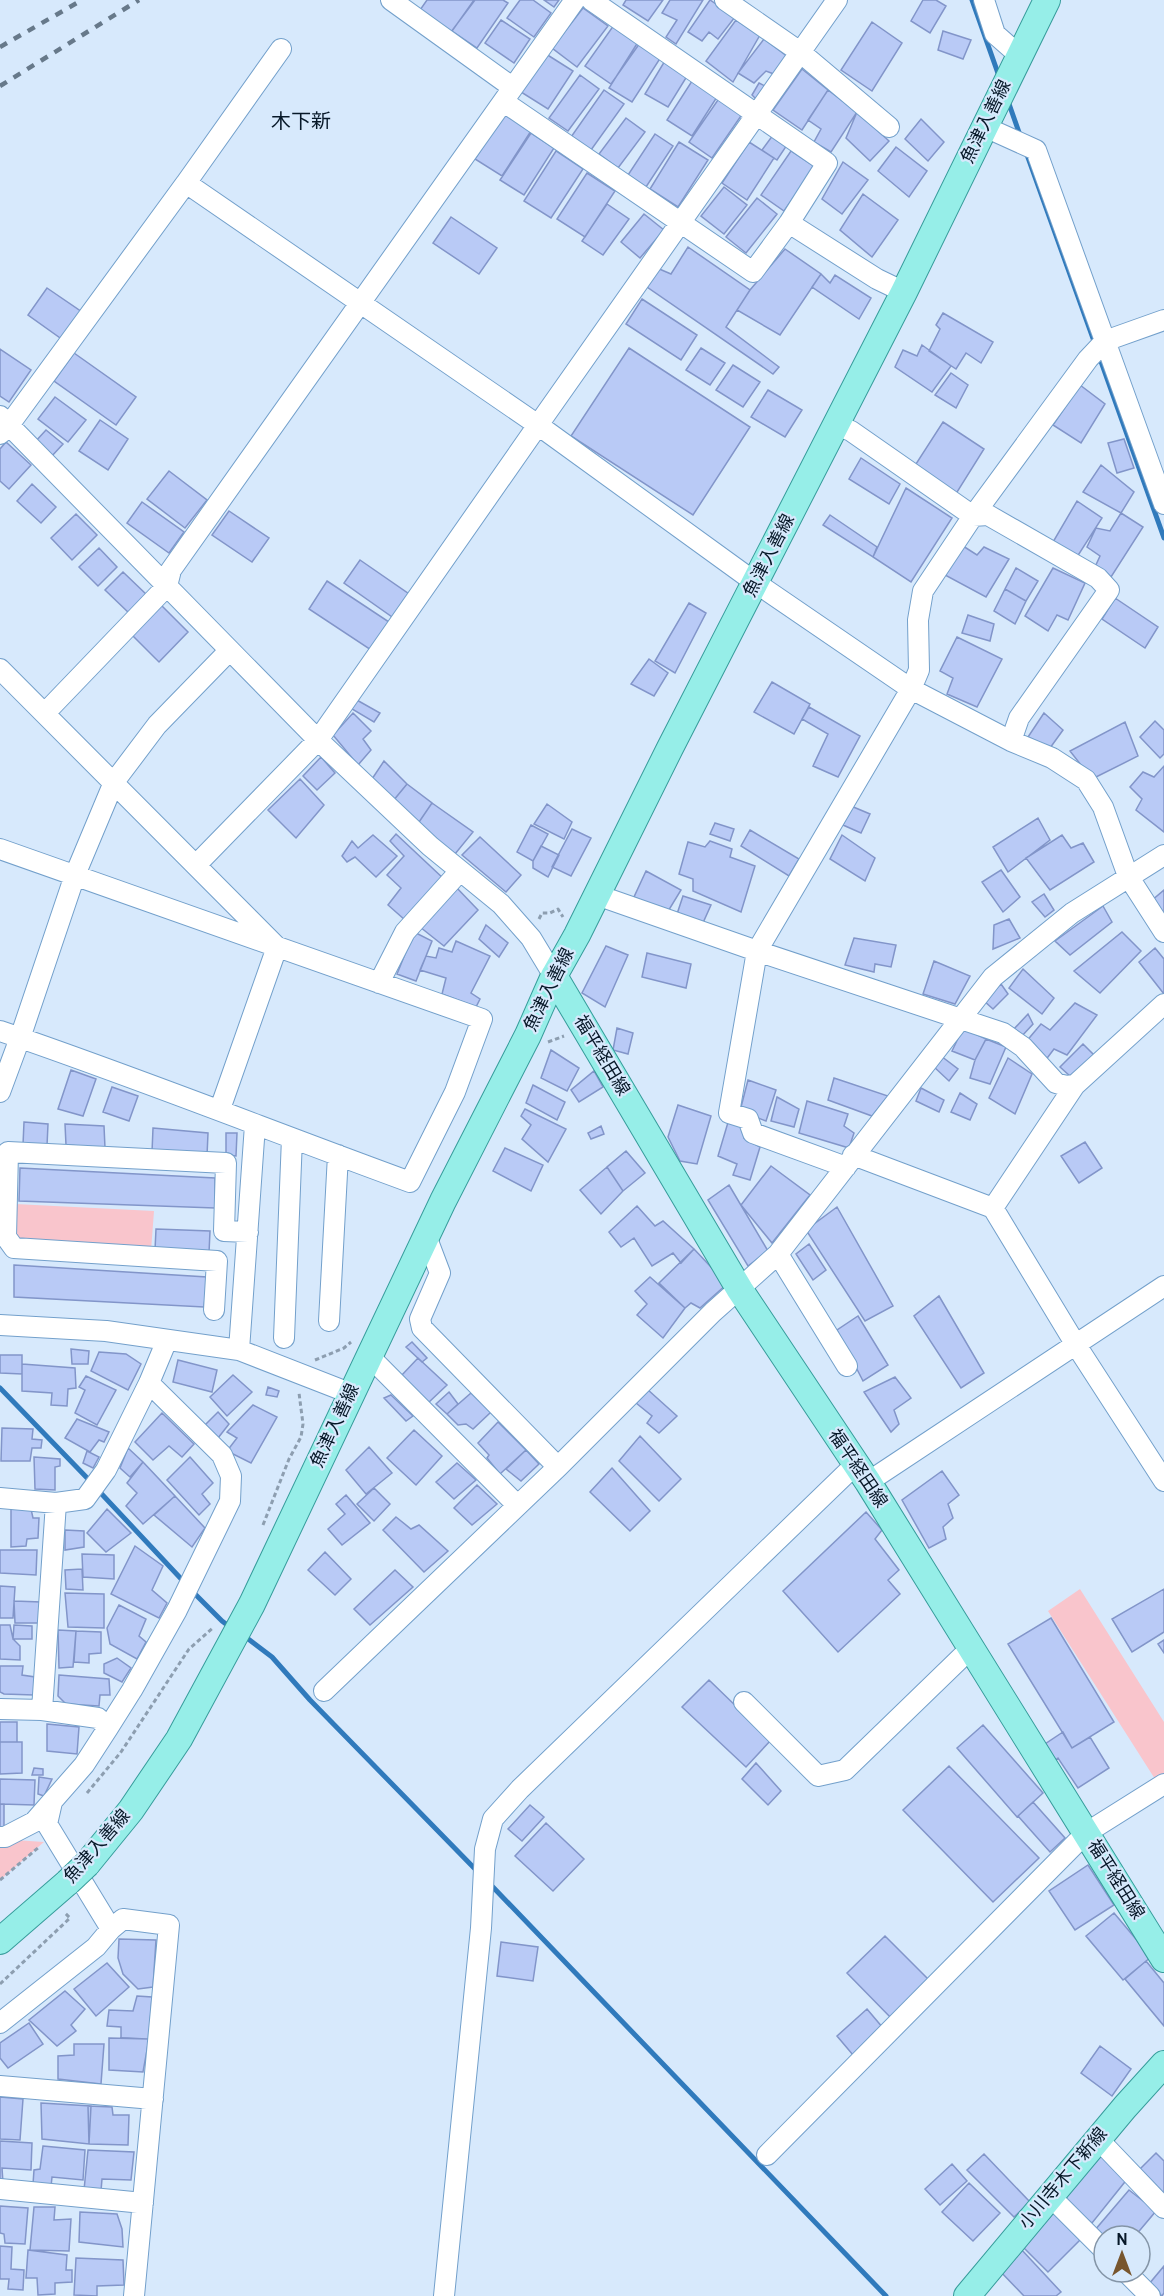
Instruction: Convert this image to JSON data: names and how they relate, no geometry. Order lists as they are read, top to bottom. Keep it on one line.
{"streets":{"main road":["魚津入善線","福平経田線","小川寺木下新線"]},"crossings":[["魚津入善線","福平経田線"]],"districts":["木下新"],"north":"top"}
